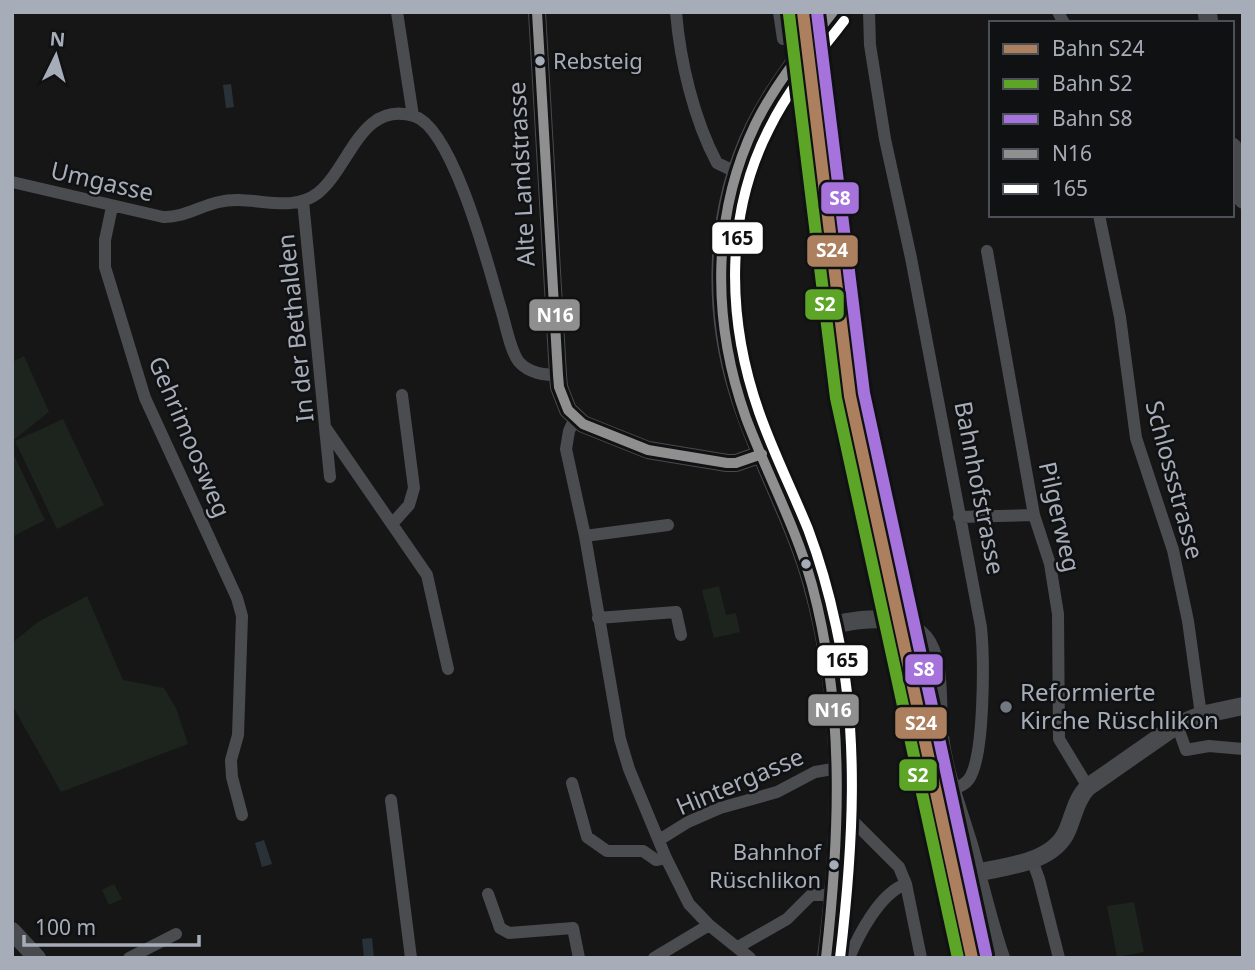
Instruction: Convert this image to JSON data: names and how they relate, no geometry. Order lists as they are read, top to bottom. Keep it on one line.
{"streets":{"street":["Alte Landstrasse","Umgasse","In der Bethalden","Gehrimoosweg","Schlossstrasse","Bahnhofstrasse","Pilgerweg","Hintergasse"]},"crossings":[["Umgasse","In der Bethalden"],["Umgasse","Gehrimoosweg"]],"places":["Rebsteig","Reformierte Kirche Rüschlikon","Bahnhof Rüschlikon"],"lines":["rail line S24","rail line S8","transit line N16","rail line S2","transit line 165"],"legend":["Bahn S24","Bahn S2","Bahn S8","N16","165"],"scale_bar":"100 m","north":"top"}
